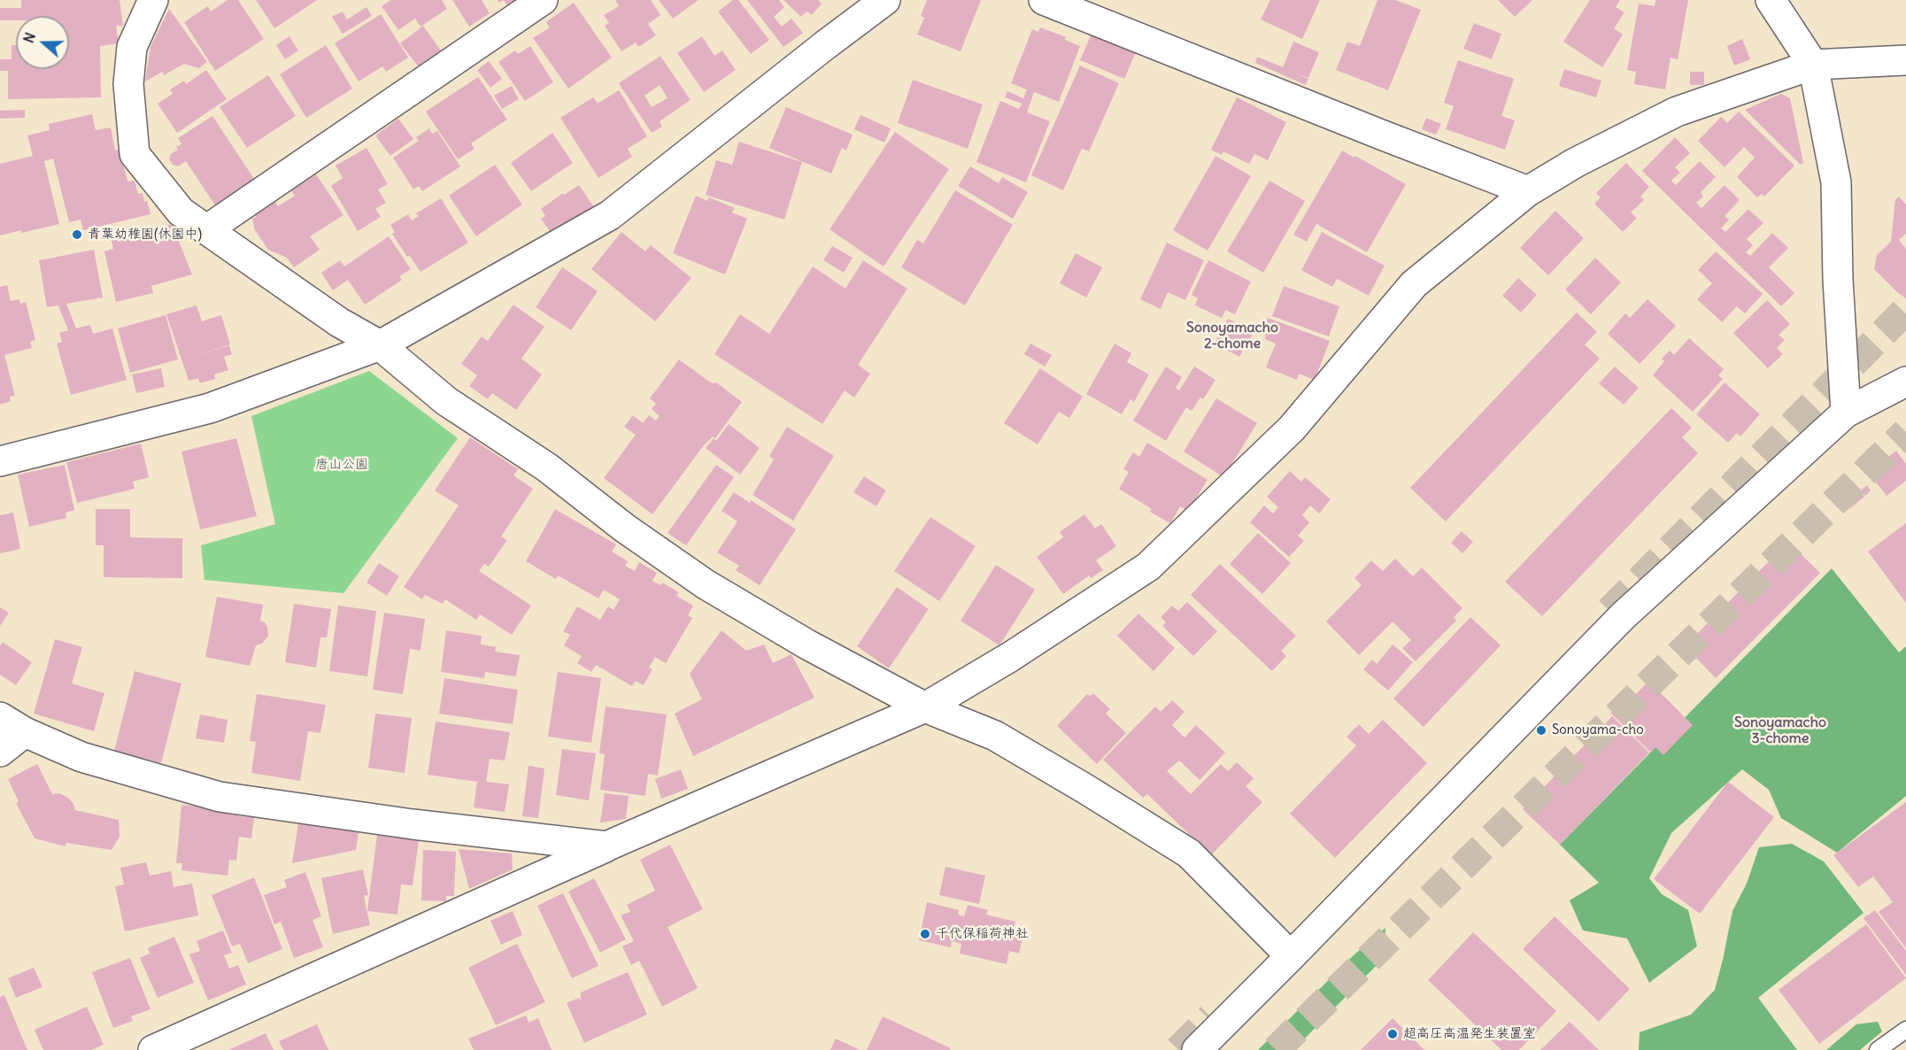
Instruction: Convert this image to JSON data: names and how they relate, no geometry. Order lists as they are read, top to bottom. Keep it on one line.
{"districts":["Sonoyamacho 2-chome","Sonoyamacho 3-chome"],"parks":["唐山公園"],"places":["青葉幼稚園(休園中)","Sonoyama-cho","千代保稲荷神社","超高圧高温発生装置室"],"north":"left"}
